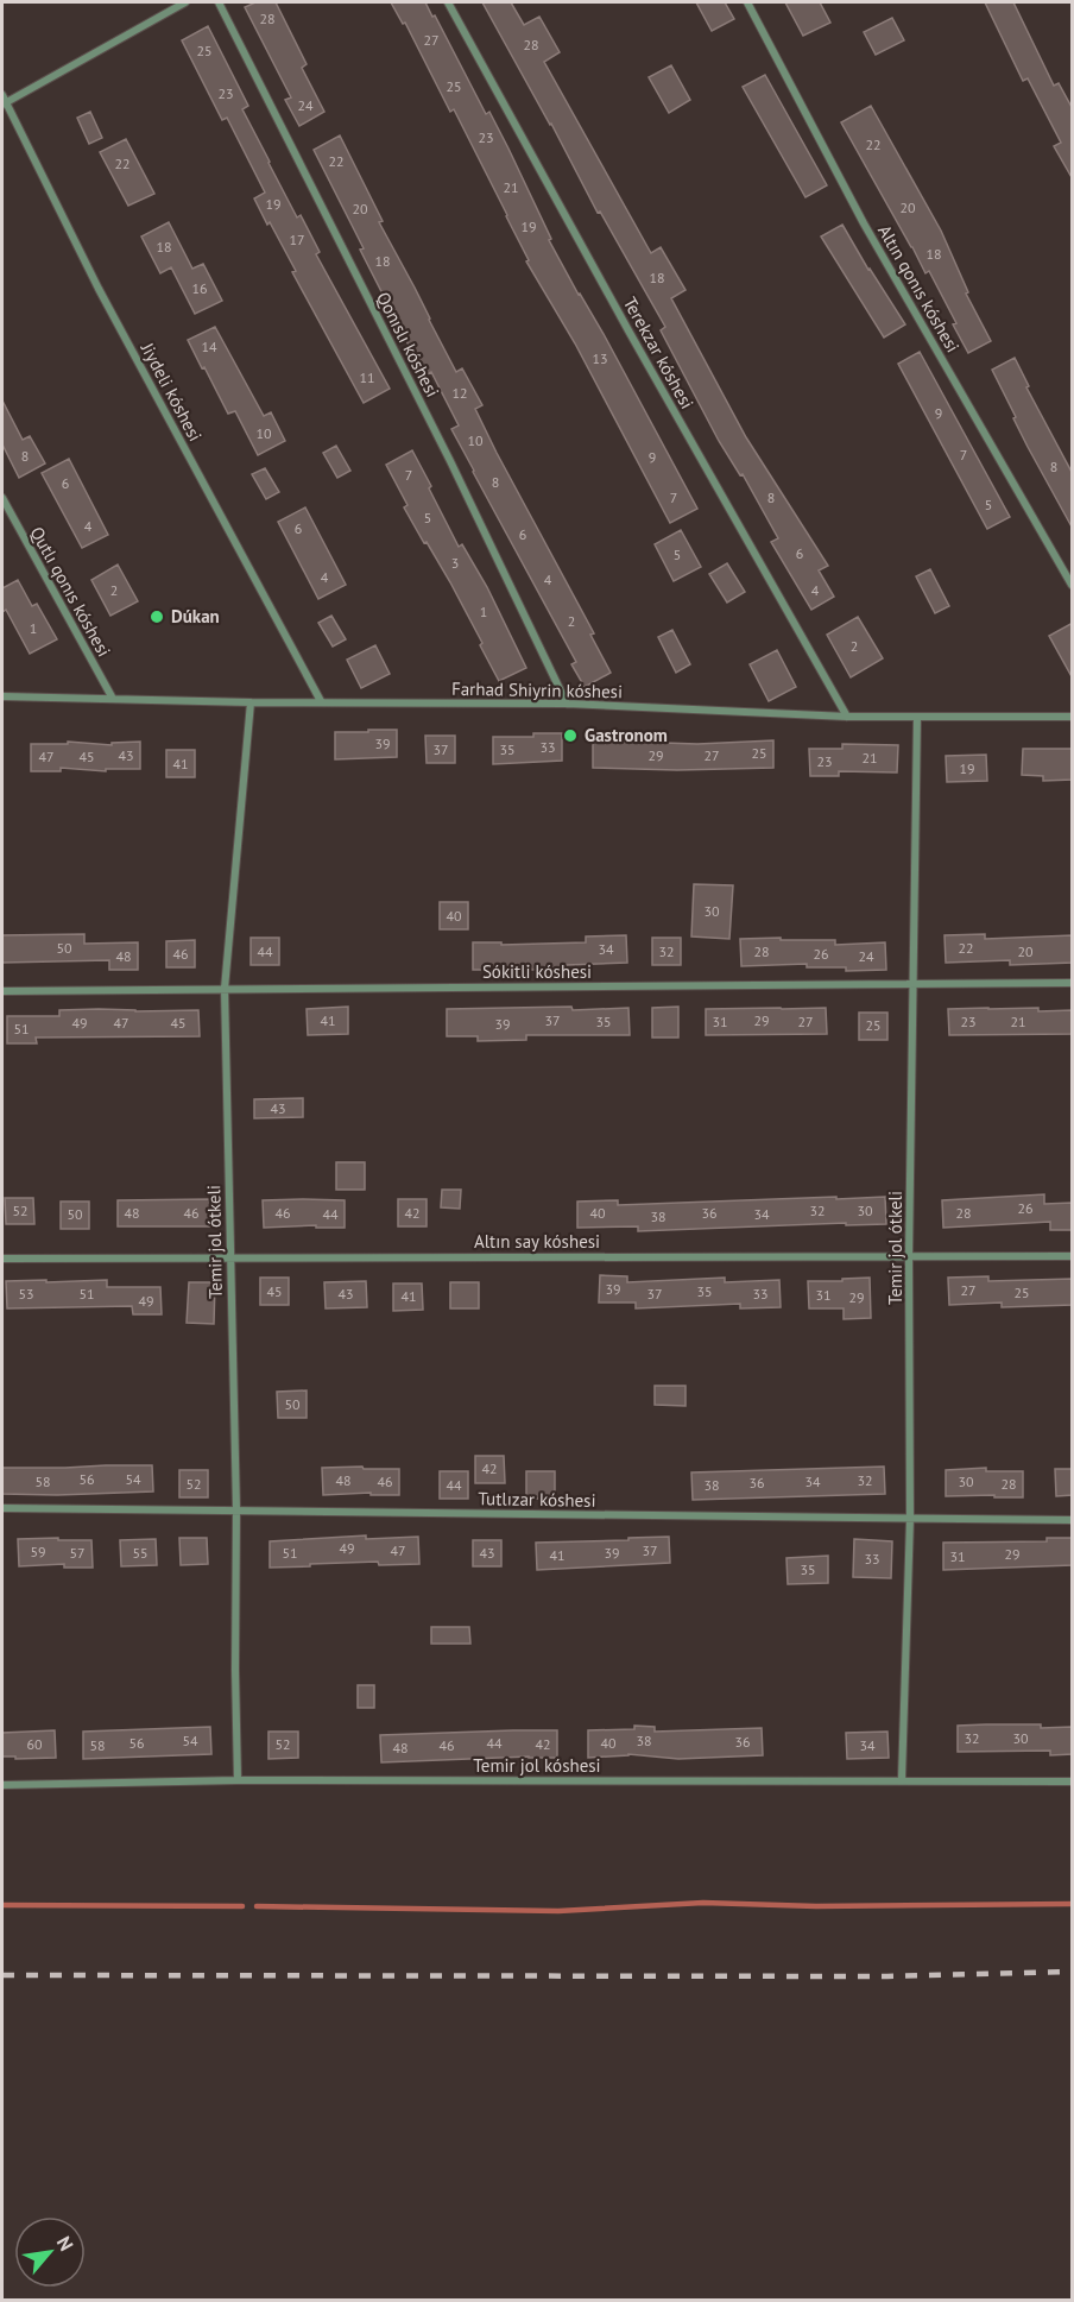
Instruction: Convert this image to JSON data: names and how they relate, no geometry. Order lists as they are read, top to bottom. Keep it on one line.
{"streets":{"street":["Altın qonıs kóshesi","Qonıslı kóshesi","Terekzar kóshesi","Jiydeli kóshesi","Qutlı qonıs kóshesi","Farhad Shiyrin kóshesi","Sókitli kóshesi","Temir jol ótkeli","Altın say kóshesi","Tutlızar kóshesi","Temir jol kóshesi"]},"crossings":[["Qonıslı kóshesi","Farhad Shiyrin kóshesi"],["Terekzar kóshesi","Farhad Shiyrin kóshesi"],["Jiydeli kóshesi","Farhad Shiyrin kóshesi"],["Qutlı qonıs kóshesi","Farhad Shiyrin kóshesi"],["Farhad Shiyrin kóshesi","Temir jol ótkeli"],["Sókitli kóshesi","Temir jol ótkeli"],["Temir jol ótkeli","Altın say kóshesi"],["Temir jol ótkeli","Tutlızar kóshesi"],["Temir jol ótkeli","Temir jol kóshesi"]],"places":["Dúkan","Gastronom"],"house_numbers":["28","27","28","25","25","23","24","23","22","22","22","21","19","20","20","19","17","18","18","18","18","16","14","13","11","12","9","10","10","7","8","9","8","7","8","6","7","8","5","5","4","6","6","6","5","3","4","4","2","4","1","2","1","2","39","33","37","35","25","43","29","27","47","45","21","23","41","19","30","40","50","22","34","44","32","28","20","46","26","48","24","41","37","29","35","31","27","23","21","49","47","45","39","25","51","43","26","52","32","30","48","46","46","42","40","36","28","50","44","34","38","39","27","45","35","25","53","51","43","37","33","31","41","29","49","50","42","56","54","48","32","58","46","34","30","36","52","28","44","38","49","47","37","59","57","55","51","43","39","29","41","31","33","35","32","30","54","38","36","56","44","40","60","52","42","58","46","34","48"],"north":"top right"}
